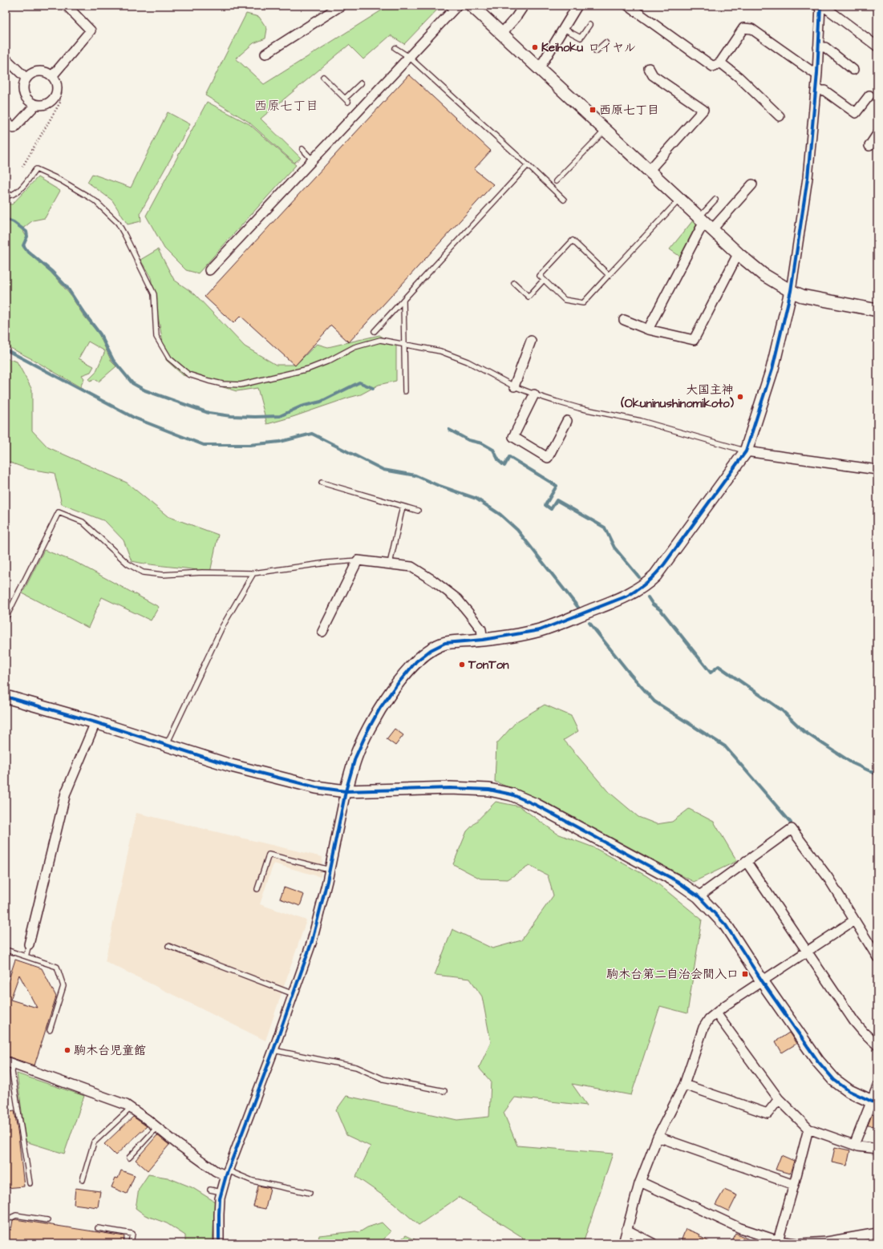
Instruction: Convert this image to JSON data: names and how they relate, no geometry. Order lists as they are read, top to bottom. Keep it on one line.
{"districts":["西原七丁目"],"places":{"other":["Keihoku ロイヤル","大国主神 (Okuninushinomikoto)","TonTon","駒木台児童館"],"transit":["西原七丁目","駒木台第二自治会間入口"]}}
